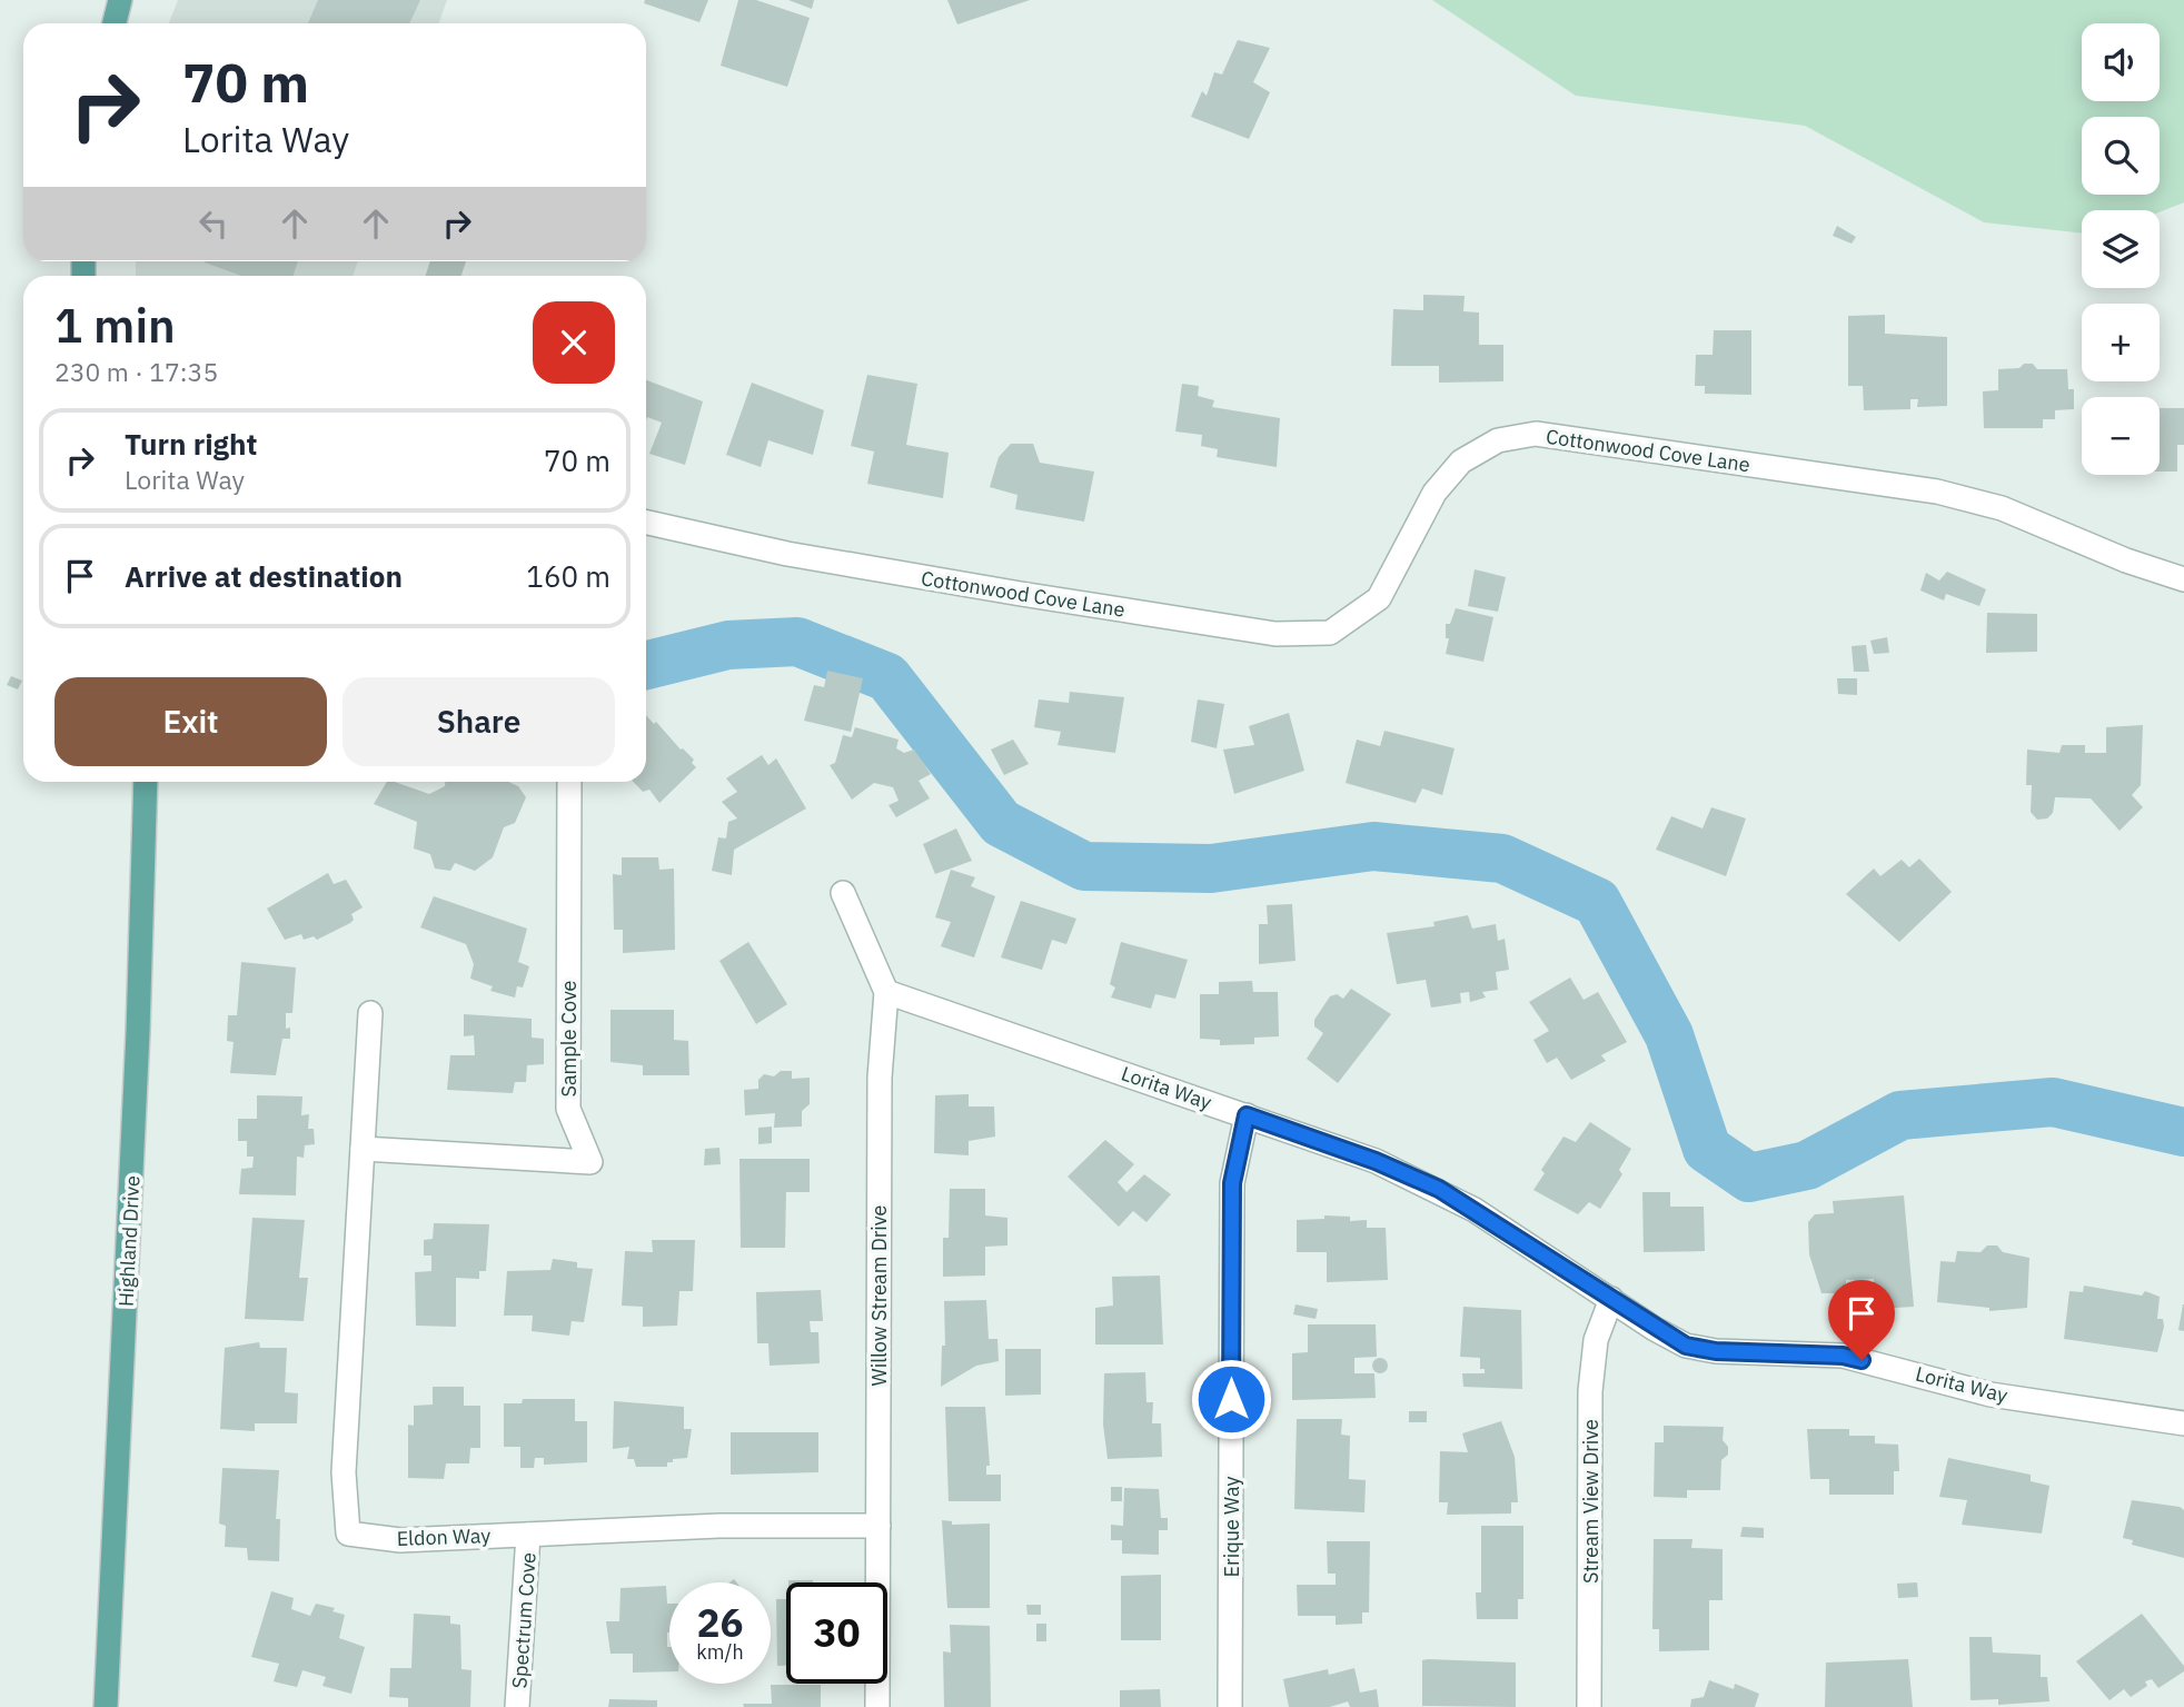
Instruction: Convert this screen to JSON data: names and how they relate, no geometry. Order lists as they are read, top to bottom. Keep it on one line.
{"streets":{"main road":["Highland Drive"],"street":["Cottonwood Cove Lane","Sample Cove","Lorita Way","Willow Stream Drive","Stream View Drive","Erique Way","Eldon Way","Spectrum Cove"]},"crossings":[["Sample Cove","Eldon Way"],["Lorita Way","Willow Stream Drive"],["Lorita Way","Stream View Drive"],["Lorita Way","Erique Way"],["Willow Stream Drive","Eldon Way"],["Eldon Way","Spectrum Cove"]],"page":{"map_buttons":["+","−"],"turn":["70 m","Lorita Way"],"heading":["1 min","230 m · 17:35"],"list":[{"name":"Turn right","note":"Lorita Way","value":"70 m"},{"name":"Arrive at destination","value":"160 m"}],"buttons":["Exit","Share"],"speed":"26 km/h","limit":"30"}}
